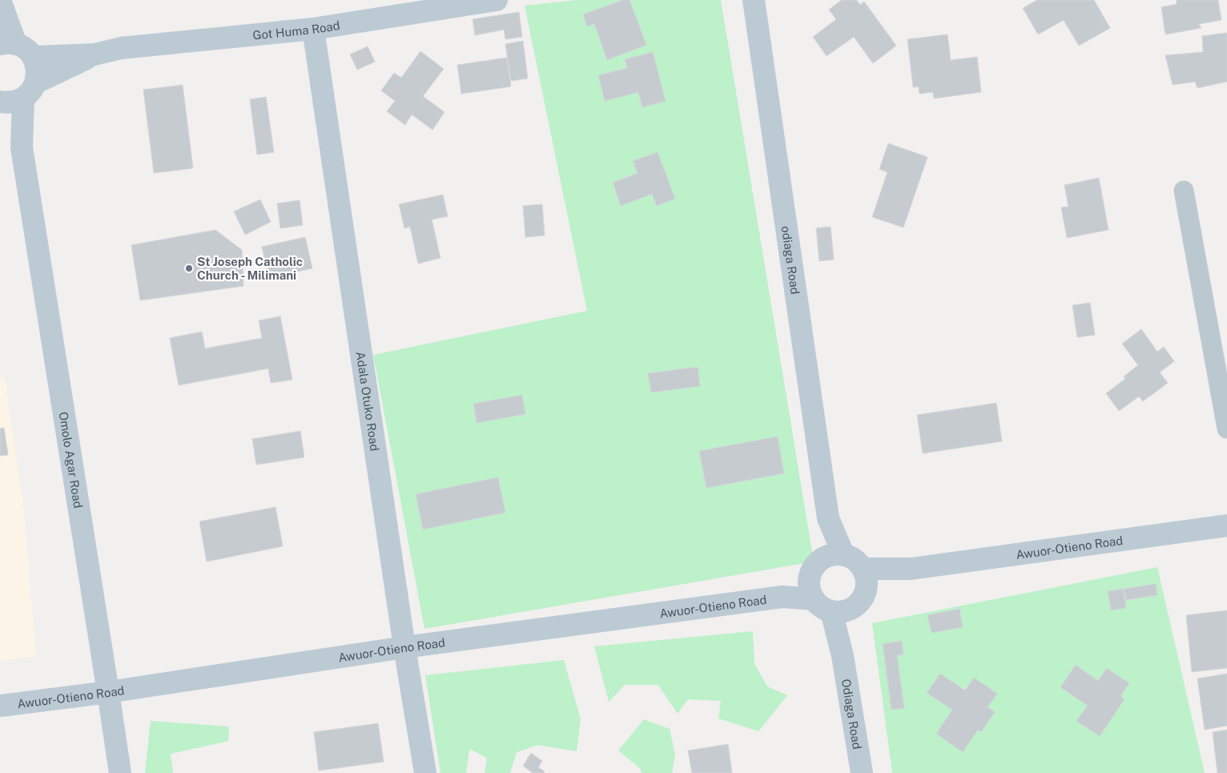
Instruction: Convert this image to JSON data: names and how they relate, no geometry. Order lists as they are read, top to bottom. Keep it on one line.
{"streets":{"main road":["Got Huma Road","odiaga Road","Adala Otuko Road","Omolo Agar Road","Awuor-Otieno Road","Odiaga Road"]},"crossings":[["Got Huma Road","Adala Otuko Road"],["Got Huma Road","Omolo Agar Road"],["odiaga Road","Awuor-Otieno Road"],["odiaga Road","Odiaga Road"],["Adala Otuko Road","Awuor-Otieno Road"],["Omolo Agar Road","Awuor-Otieno Road"],["Awuor-Otieno Road","Odiaga Road"]],"places":["St Joseph Catholic Church - Milimani"]}
